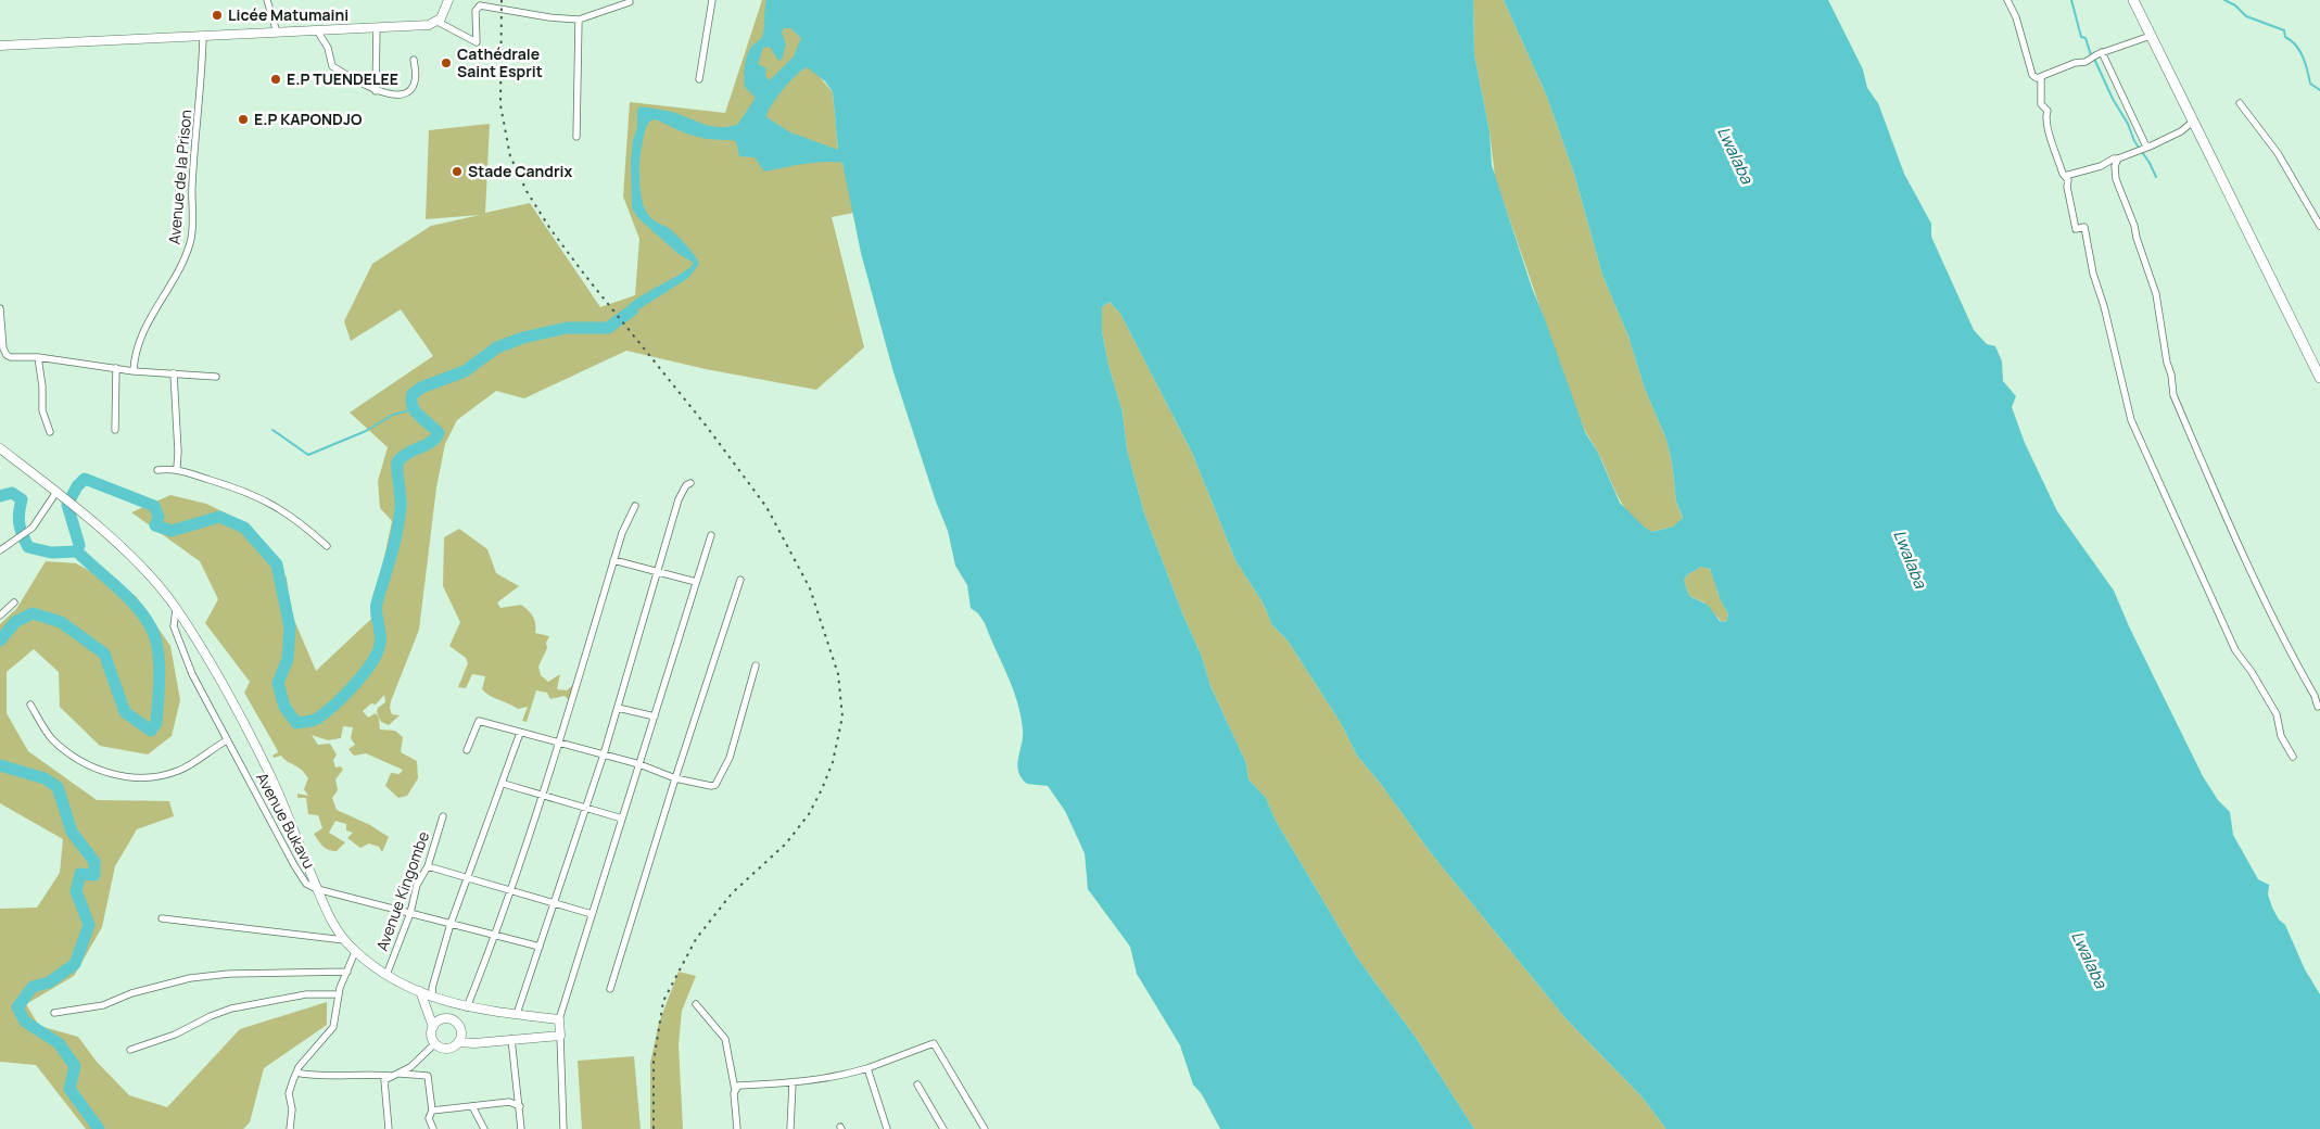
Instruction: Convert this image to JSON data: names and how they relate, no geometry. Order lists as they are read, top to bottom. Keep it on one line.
{"streets":{"street":["Avenue de la Prison","Avenue Bukavu","Avenue Kingombe"]},"crossings":[["Avenue Bukavu","Avenue Kingombe"]],"water":["Lwalaba"],"places":["Licée Matumaini","Cathédrale Saint Esprit","E.P TUENDELEE","E.P KAPONDJO","Stade Candrix"]}
